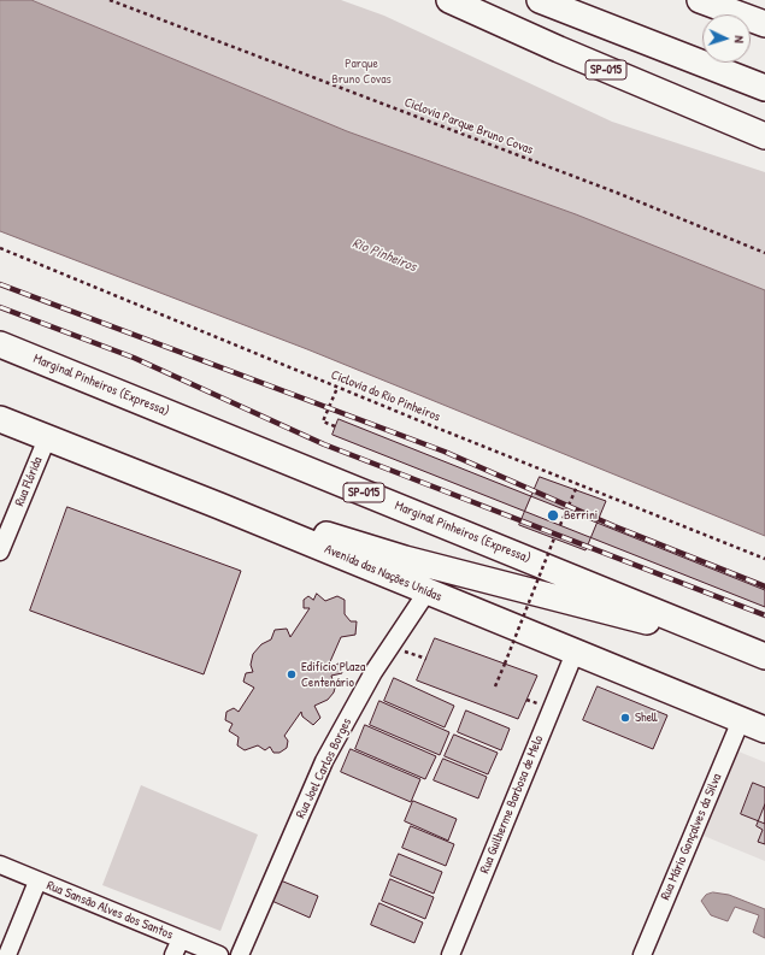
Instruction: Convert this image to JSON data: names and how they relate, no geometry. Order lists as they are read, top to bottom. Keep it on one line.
{"streets":{"highway":["SP-015","Marginal Pinheiros (Expressa)","Avenida das Nações Unidas"],"street":["Rua Flórida","Rua Joel Carlos Borges","Rua Guilherme Barbosa de Melo","Rua Mário Gonçalves da Silva","Rua Sansão Alves dos Santos"],"path":["Ciclovia Parque Bruno Covas","Ciclovia do Rio Pinheiros"]},"crossings":[["Rua Flórida","Avenida das Nações Unidas"],["Avenida das Nações Unidas","Rua Joel Carlos Borges"],["Avenida das Nações Unidas","Rua Guilherme Barbosa de Melo"],["Avenida das Nações Unidas","Rua Mário Gonçalves da Silva"]],"water":["Rio Pinheiros"],"parks":["Parque Bruno Covas"],"places":["Berrini","Edifício Plaza Centenário","Shell"],"north":"right"}
